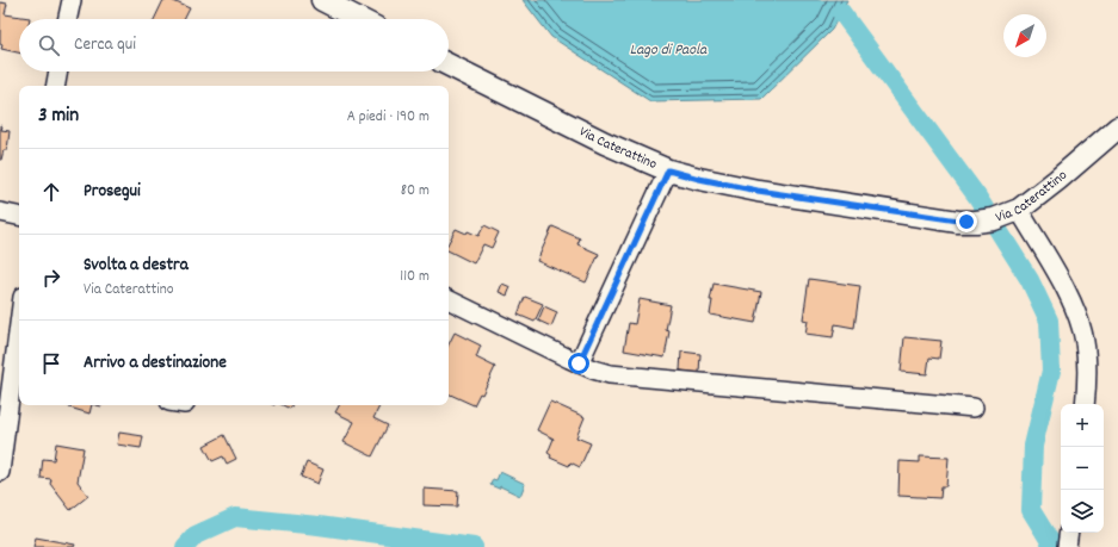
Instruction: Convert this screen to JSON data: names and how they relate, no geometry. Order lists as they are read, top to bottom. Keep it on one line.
{"streets":{"street":["Via Caterattino"]},"water":["Lago di Paola"],"north":"bottom left","page":{"search":"Cerca qui","heading":["3 min","A piedi · 190 m"],"list":[["Prosegui","80 m"],["Svolta a destra","Via Caterattino","110 m"],"Arrivo a destinazione"],"map_buttons":["+","−"]}}
